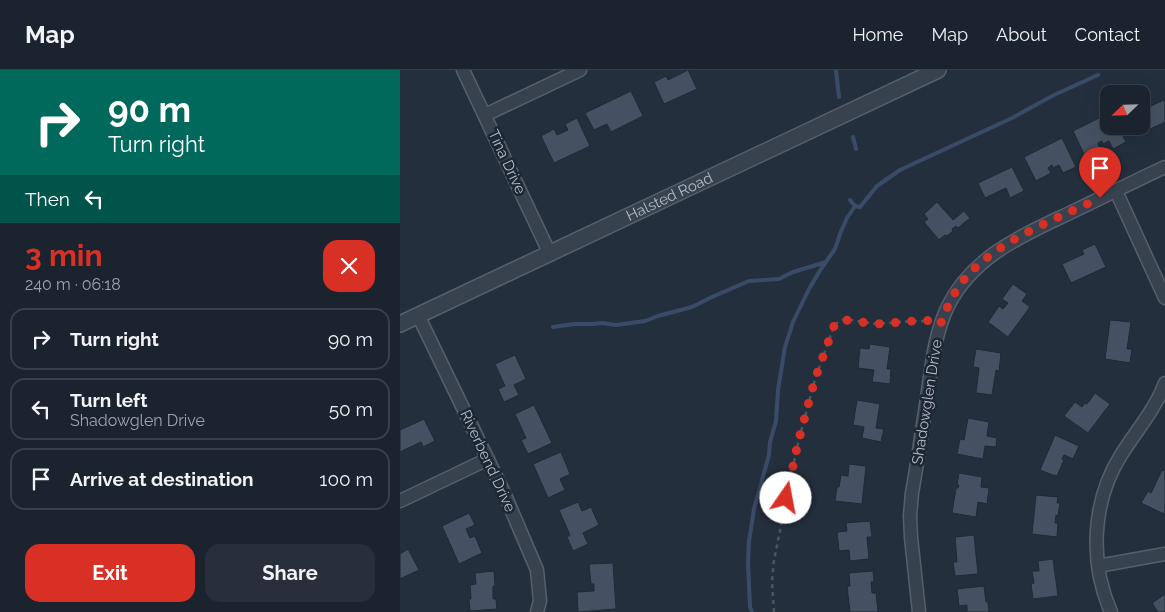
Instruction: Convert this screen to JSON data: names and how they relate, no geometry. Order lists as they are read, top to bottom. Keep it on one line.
{"streets":{"street":["Tina Drive","Halsted Road","Shadowglen Drive","Riverbend Drive"]},"crossings":[["Tina Drive","Halsted Road"],["Halsted Road","Riverbend Drive"]],"north":"bottom left","page":{"header":"Map","nav":["Home","Map","About","Contact"],"turn":["90 m","Turn right"],"then":"Then","heading":["3 min","240 m · 06:18"],"list":[{"name":"Turn right","value":"90 m"},{"name":"Turn left","note":"Shadowglen Drive","value":"50 m"},{"name":"Arrive at destination","value":"100 m"}],"buttons":["Exit","Share"]}}
